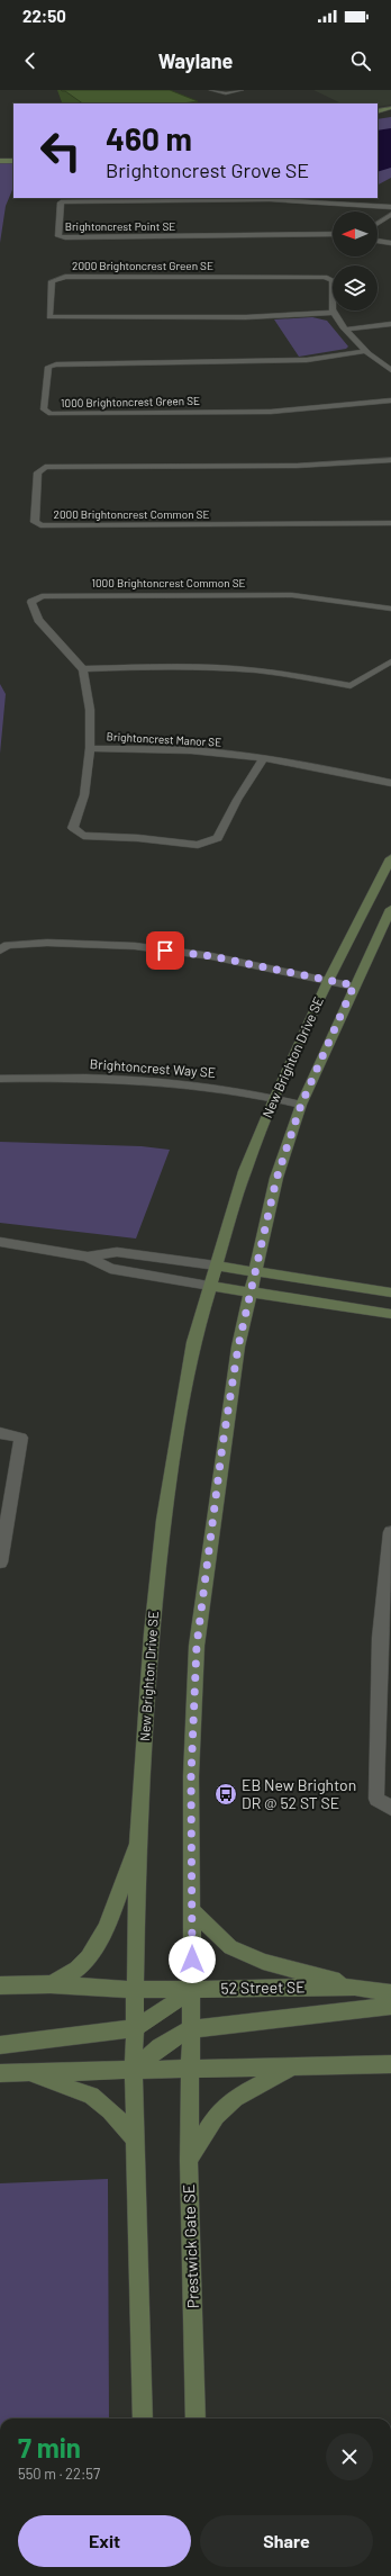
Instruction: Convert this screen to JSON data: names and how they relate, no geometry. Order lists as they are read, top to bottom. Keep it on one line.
{"streets":{"street":["Brightoncrest Point SE","2000 Brightoncrest Green SE","1000 Brightoncrest Green SE","2000 Brightoncrest Common SE","1000 Brightoncrest Common SE","Brightoncrest Manor SE","New Brighton Drive SE","Brightoncrest Way SE","52 Street SE","Prestwick Gate SE"]},"crossings":[["New Brighton Drive SE","Brightoncrest Way SE"],["New Brighton Drive SE","52 Street SE"],["New Brighton Drive SE","Prestwick Gate SE"]],"places":{"bus stop":["EB New Brighton DR @ 52 ST SE"]},"north":"left","page":{"status":"22:50","header":"Waylane","turn":["460 m","Brightoncrest Grove SE"],"heading":["7 min","550 m · 22:57"],"buttons":["Exit","Share"]}}
